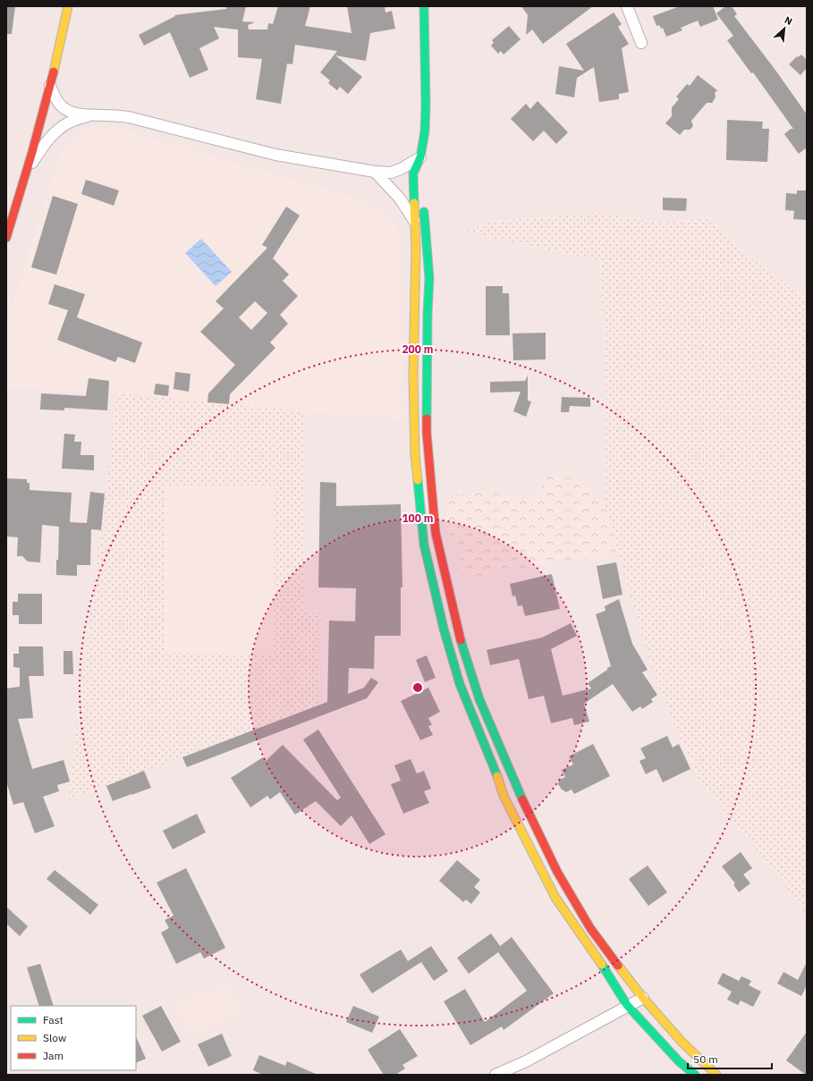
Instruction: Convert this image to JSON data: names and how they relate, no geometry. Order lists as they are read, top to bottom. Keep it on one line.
{"legend":["Fast","Slow","Jam"],"scale_bar":"50 m","north":"top right","rings":["200 m","100 m"]}
